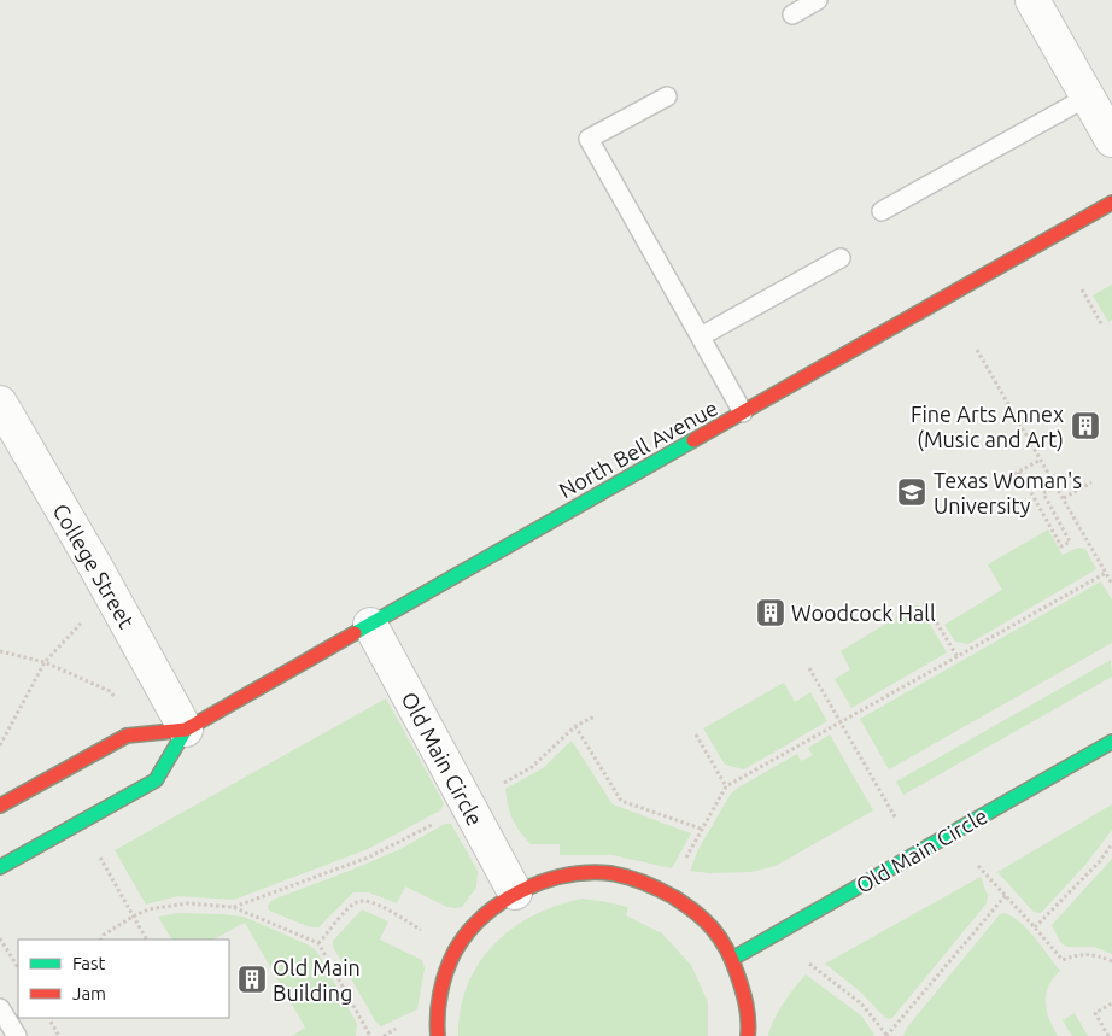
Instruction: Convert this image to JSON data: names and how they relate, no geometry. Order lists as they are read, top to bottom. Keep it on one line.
{"streets":{"main road":["North Bell Avenue","Old Main Circle"],"street":["College Street"]},"crossings":[["North Bell Avenue","College Street"],["North Bell Avenue","Old Main Circle"]],"places":{"building":["Fine Arts Annex (Music and Art)","Woodcock Hall","Old Main Building"],"school or university":["Texas Woman's University"]},"legend":["Fast","Jam"]}
